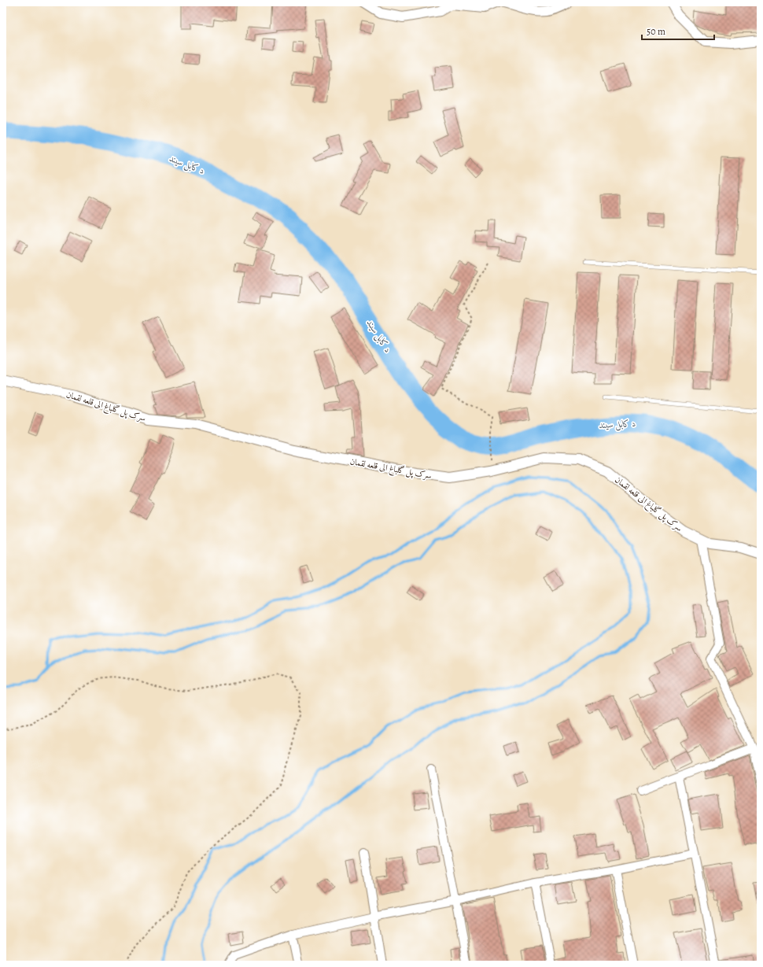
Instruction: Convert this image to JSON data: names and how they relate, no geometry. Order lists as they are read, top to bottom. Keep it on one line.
{"streets":{"street":["سرک پل گلباغ الی قلعه لقمان"]},"water":["د کابل سيند"],"scale_bar":"50 m"}
